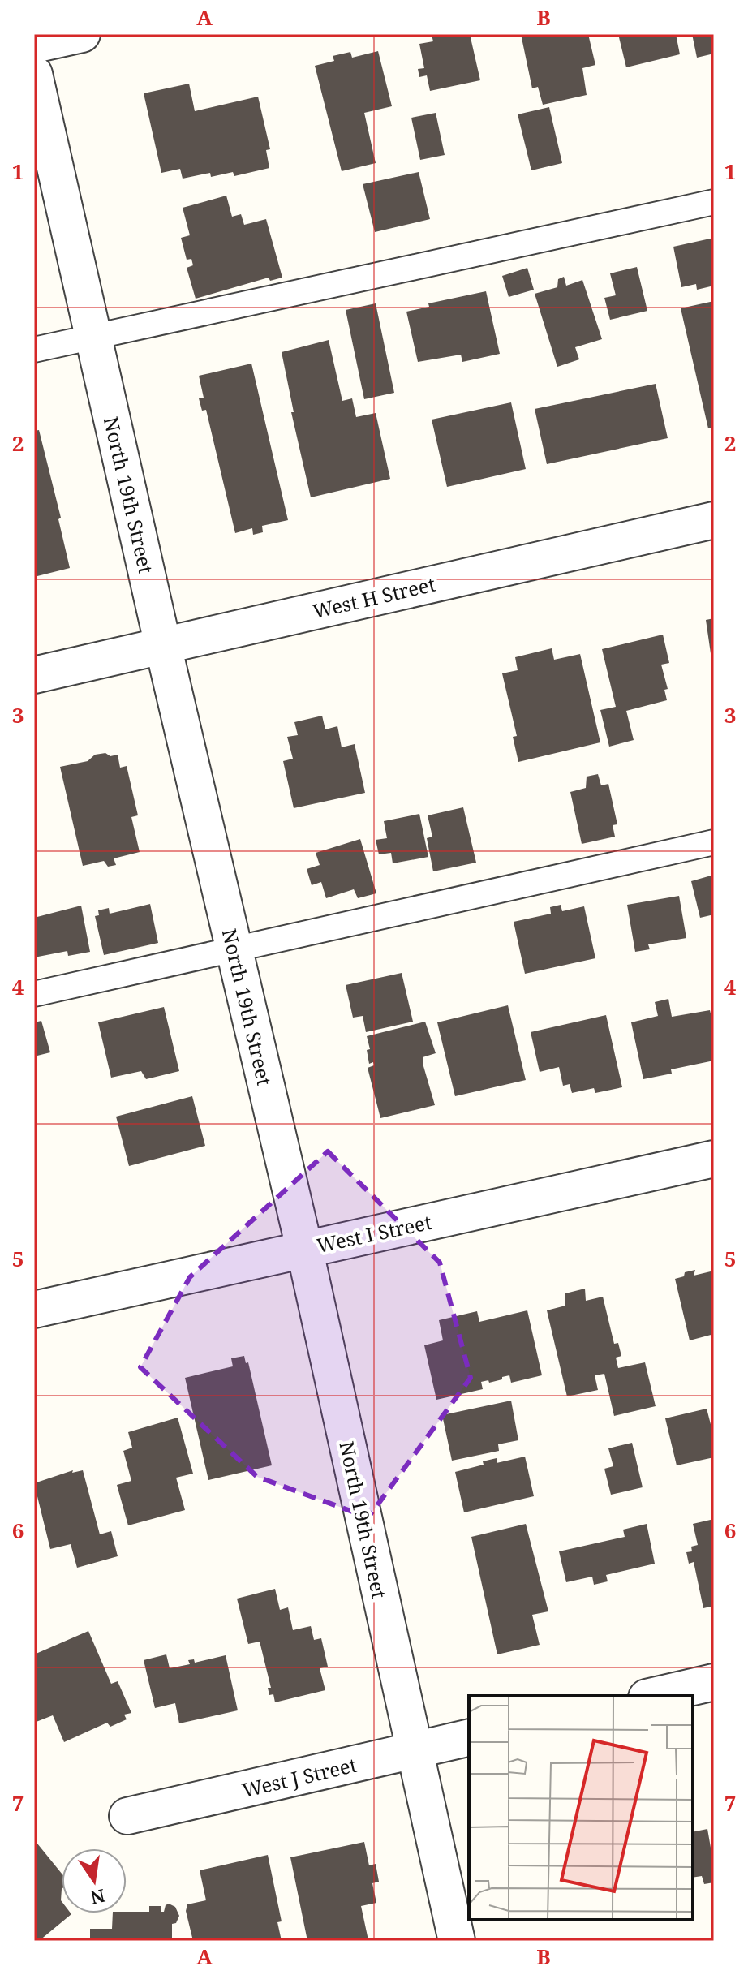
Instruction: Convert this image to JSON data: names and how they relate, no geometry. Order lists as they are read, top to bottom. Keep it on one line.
{"streets":{"street":["North 19th Street","West H Street","West I Street","West J Street"]},"crossings":[["North 19th Street","West H Street"],["North 19th Street","West I Street"],["North 19th Street","West J Street"]],"north":"bottom","grid":{"columns":["A","B"],"rows":["1","2","3","4","5","6","7"]}}
